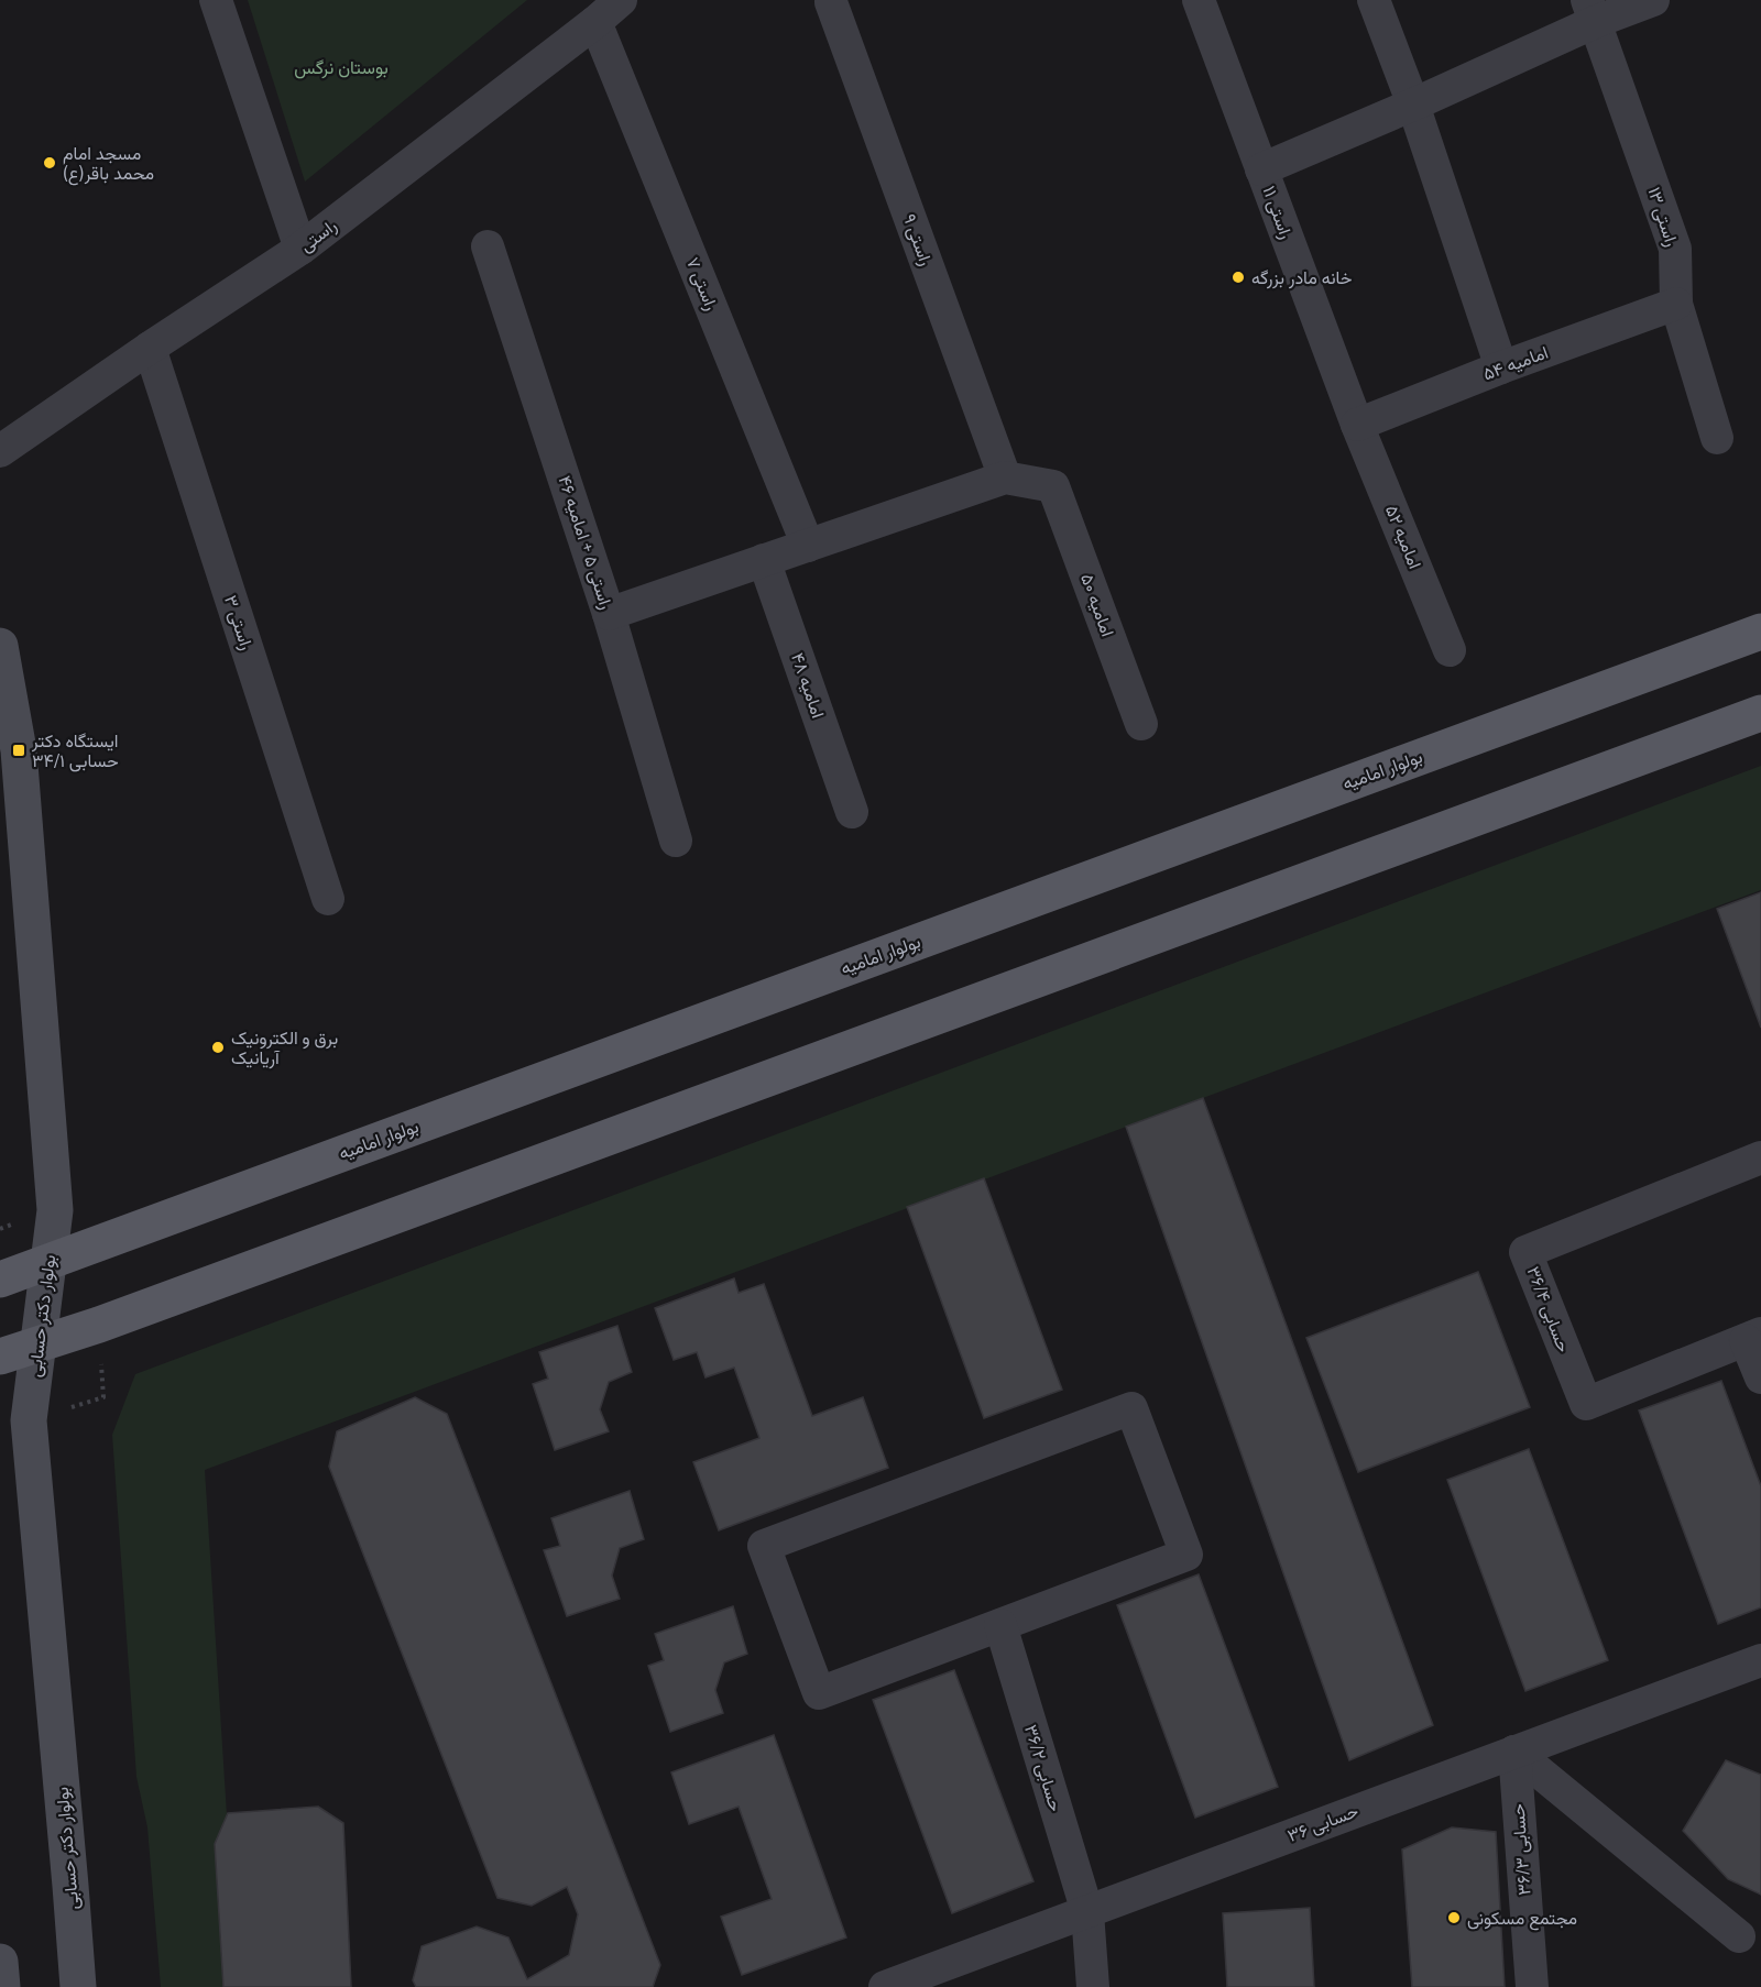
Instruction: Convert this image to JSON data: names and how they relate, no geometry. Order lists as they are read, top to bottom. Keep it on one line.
{"streets":{"main road":["بولوار امامیه","بولوار دکتر حسابی"],"street":["راستی ۱۱","راستی ۱۳","راستی","راستی ۹","راستی ۷","امامیه ۵۴","امامیه ۵۲","راستی ۵ + امامیه ۴۶","امامیه ۵۰","راستی ۳","امامیه ۴۸","حسابی ۳۶/۴","حسابی ۳۶/۲","حسابی ۳۶","حسابی ۳۶/۳"]},"crossings":[["راستی ۱۱","امامیه ۵۴"],["راستی ۱۱","امامیه ۵۲"],["راستی ۱۳","امامیه ۵۴"],["راستی","راستی ۷"],["راستی","راستی ۳"],["راستی ۹","امامیه ۵۰"],["امامیه ۵۴","امامیه ۵۲"],["بولوار امامیه","بولوار دکتر حسابی"],["حسابی ۳۶/۲","حسابی ۳۶"],["حسابی ۳۶","حسابی ۳۶/۳"]],"parks":["بوستان نرگس"],"places":{"other":["مسجد امام محمد باقر(ع)","خانه مادر بزرگه","برق و الکترونیک آریانیک","مجتمع مسکونی"],"transit":["ایستگاه دکتر حسابی ۳۴/۱"]}}
